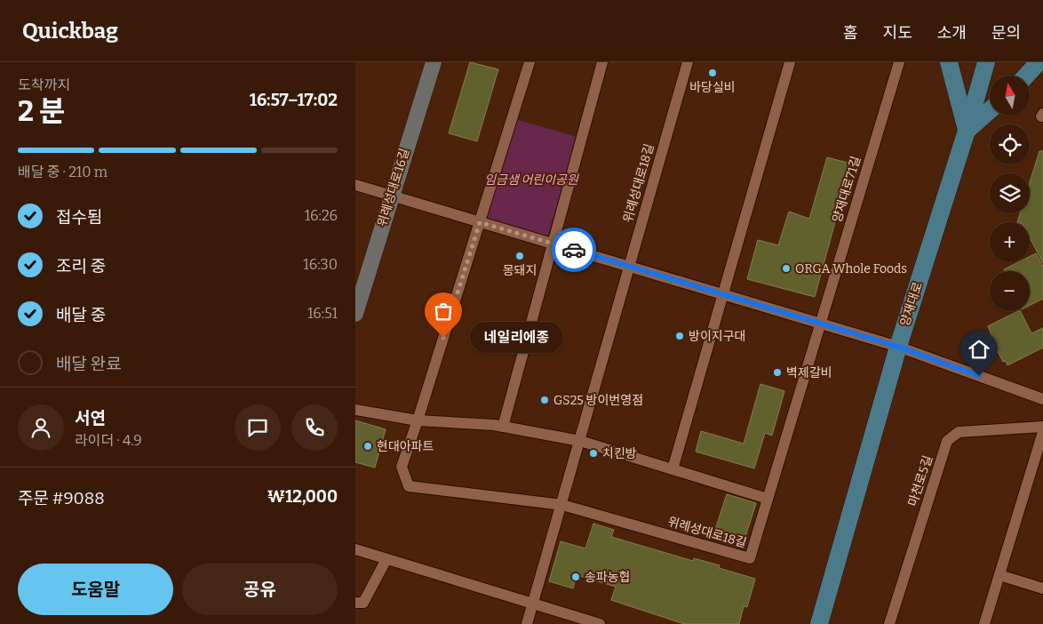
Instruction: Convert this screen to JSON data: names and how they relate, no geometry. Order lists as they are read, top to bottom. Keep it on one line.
{"streets":{"main road":["양재대로"],"street":["위례성대로18길","위례성대로16길","양재대로71길","마천로5길"]},"crossings":[["위례성대로18길","양재대로71길"]],"parks":["임금샘 어린이공원"],"places":["바당실비","몽돼지","ORGA Whole Foods","방이지구대","네일리에종","벽제갈비","GS25 방이번영점","현대아파트","치킨방","송파농협"],"north":"top","page":{"header":"Quickbag","nav":["홈","지도","소개","문의"],"heading":["2 분","도착까지","16:57–17:02"],"panel":["서연","라이더 · 4.9","주문 #9088","₩12,000"],"map_buttons":["+","−"],"bar":"배달 중 · 210 m","list":[["접수됨","16:26"],["조리 중","16:30"],["배달 중","16:51"],"배달 완료"],"bubble":"네일리에종","buttons":["도움말","공유"]}}
